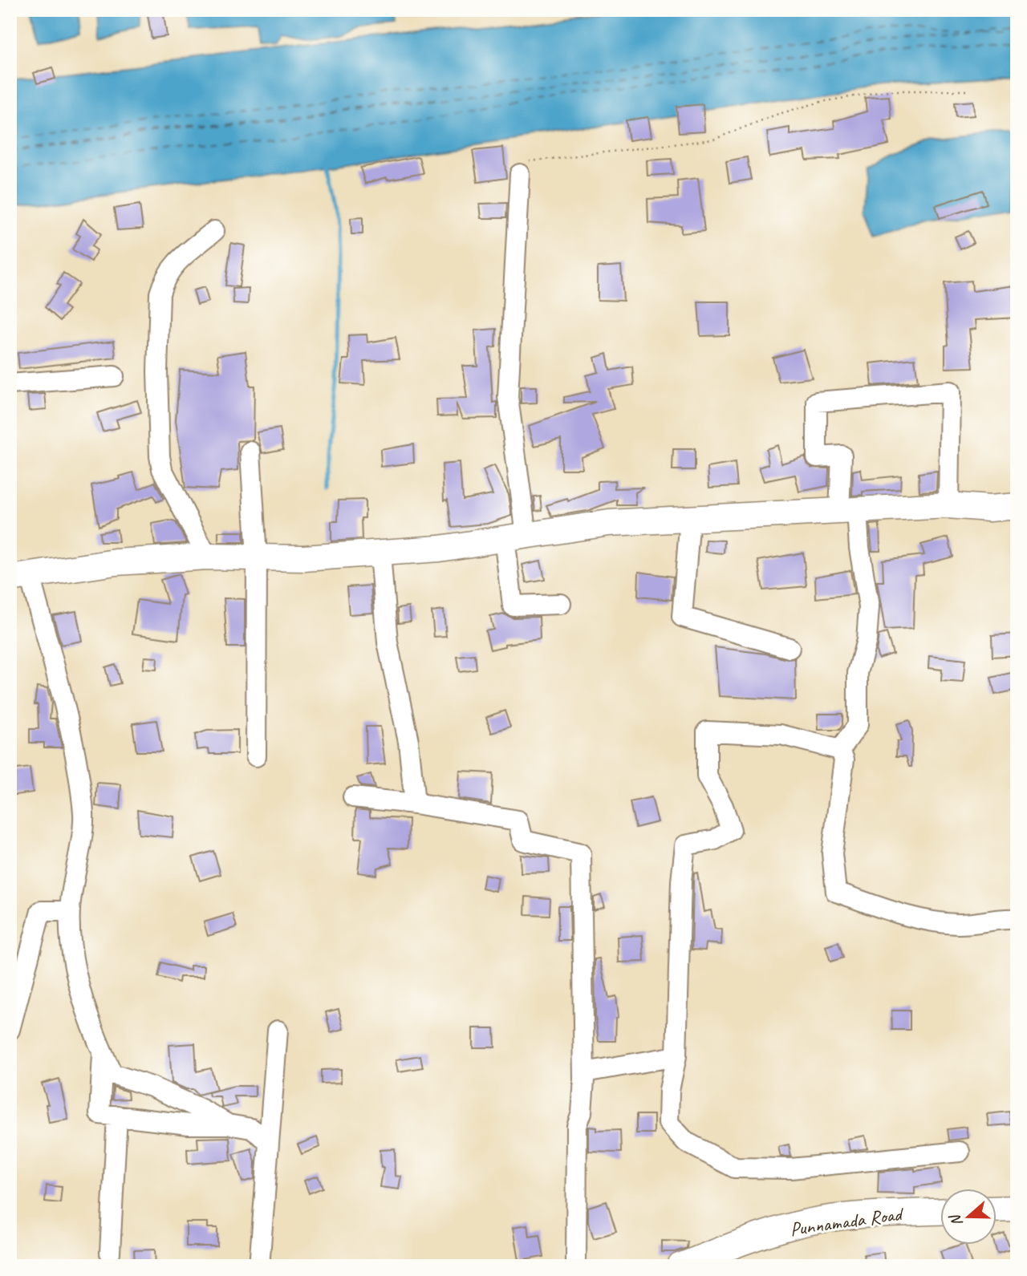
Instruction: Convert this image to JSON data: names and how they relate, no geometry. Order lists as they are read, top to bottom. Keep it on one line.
{"streets":{"main road":["Punnamada Road"]},"north":"left"}
